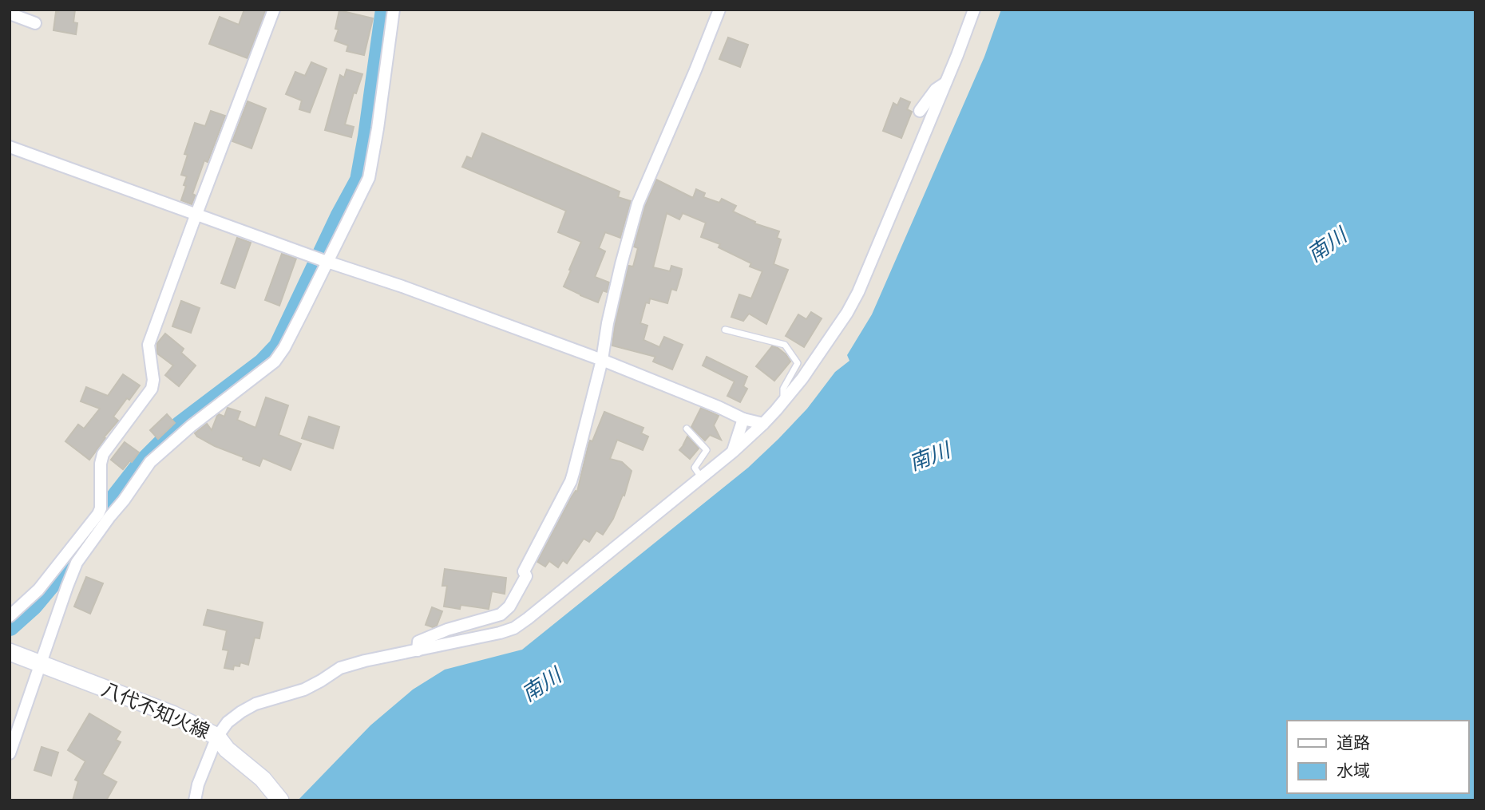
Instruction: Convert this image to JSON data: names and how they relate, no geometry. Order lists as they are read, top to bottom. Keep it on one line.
{"streets":{"main road":["八代不知火線"]},"water":["南川"],"legend":["道路","水域"]}
